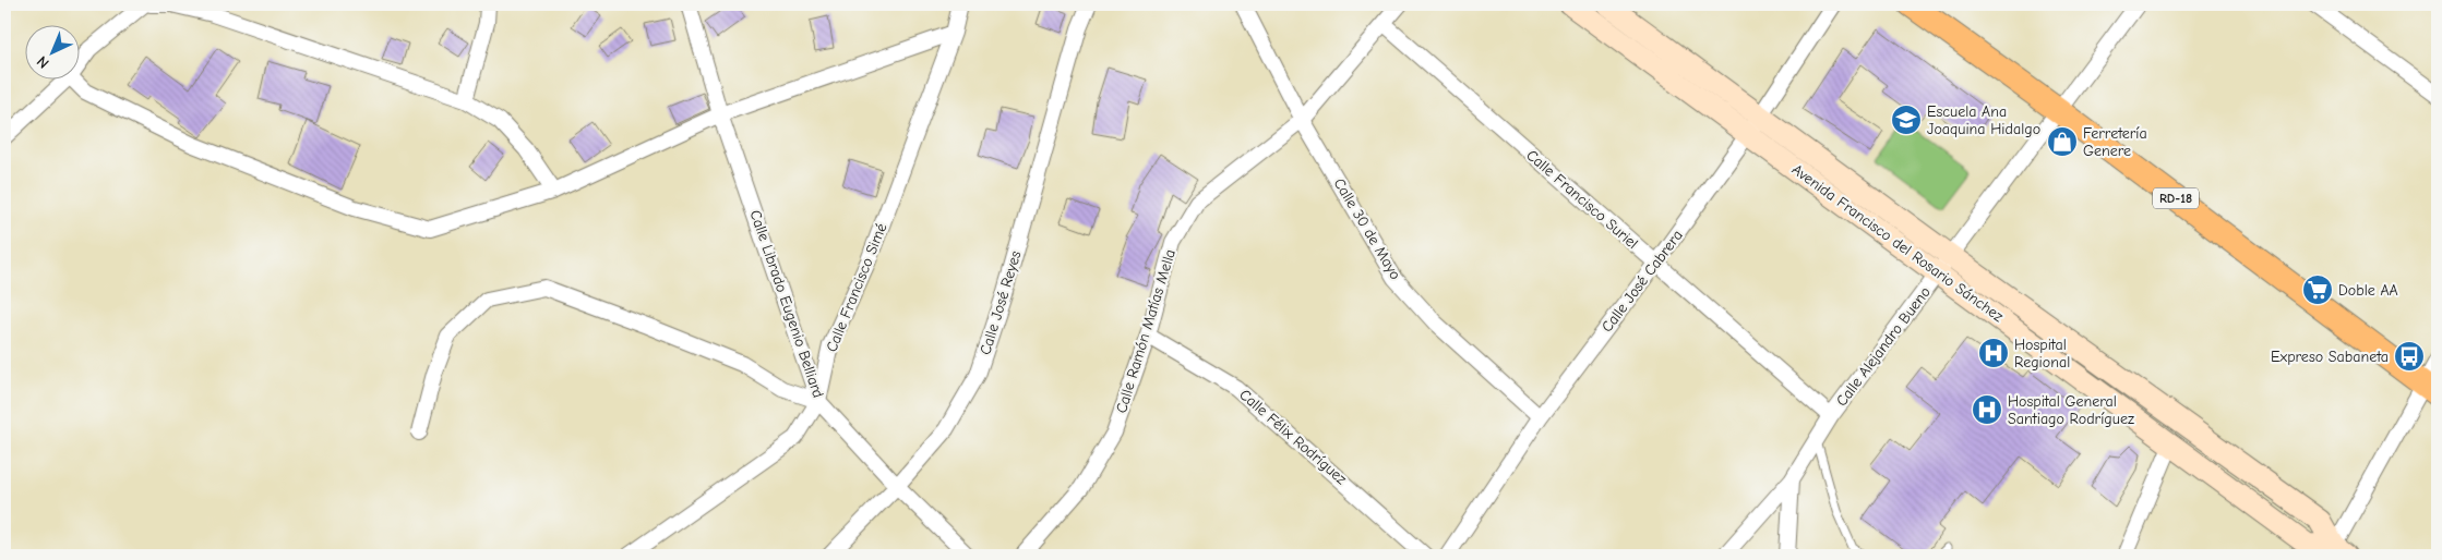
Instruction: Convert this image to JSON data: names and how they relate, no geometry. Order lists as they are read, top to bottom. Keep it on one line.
{"streets":{"main road":["RD-18","Avenida Francisco del Rosario Sánchez"],"street":["Calle Francisco Suriel","Calle 30 de Mayo","Calle José Cabrera","Calle Francisco Simé","Calle José Reyes","Calle Librado Eugenio Belliard","Calle Ramón Matías Mella","Calle Alejandro Bueno","Calle Félix Rodríguez"]},"crossings":[["RD-18","Calle Alejandro Bueno"],["Calle Francisco Suriel","Calle José Cabrera"],["Calle Francisco Suriel","Calle Ramón Matías Mella"],["Calle Francisco Suriel","Calle Alejandro Bueno"],["Calle 30 de Mayo","Calle José Cabrera"],["Calle 30 de Mayo","Calle Ramón Matías Mella"],["Avenida Francisco del Rosario Sánchez","Calle José Cabrera"],["Avenida Francisco del Rosario Sánchez","Calle Alejandro Bueno"],["Calle Francisco Simé","Calle Librado Eugenio Belliard"],["Calle José Reyes","Calle Librado Eugenio Belliard"],["Calle Ramón Matías Mella","Calle Félix Rodríguez"]],"places":{"school or university":["Escuela Ana Joaquina Hidalgo"],"shop":["Ferretería Genere"],"supermarket":["Doble AA"],"hospital":["Hospital Regional","Hospital General Santiago Rodríguez"],"bus stop":["Expreso Sabaneta"]},"north":"bottom left"}
